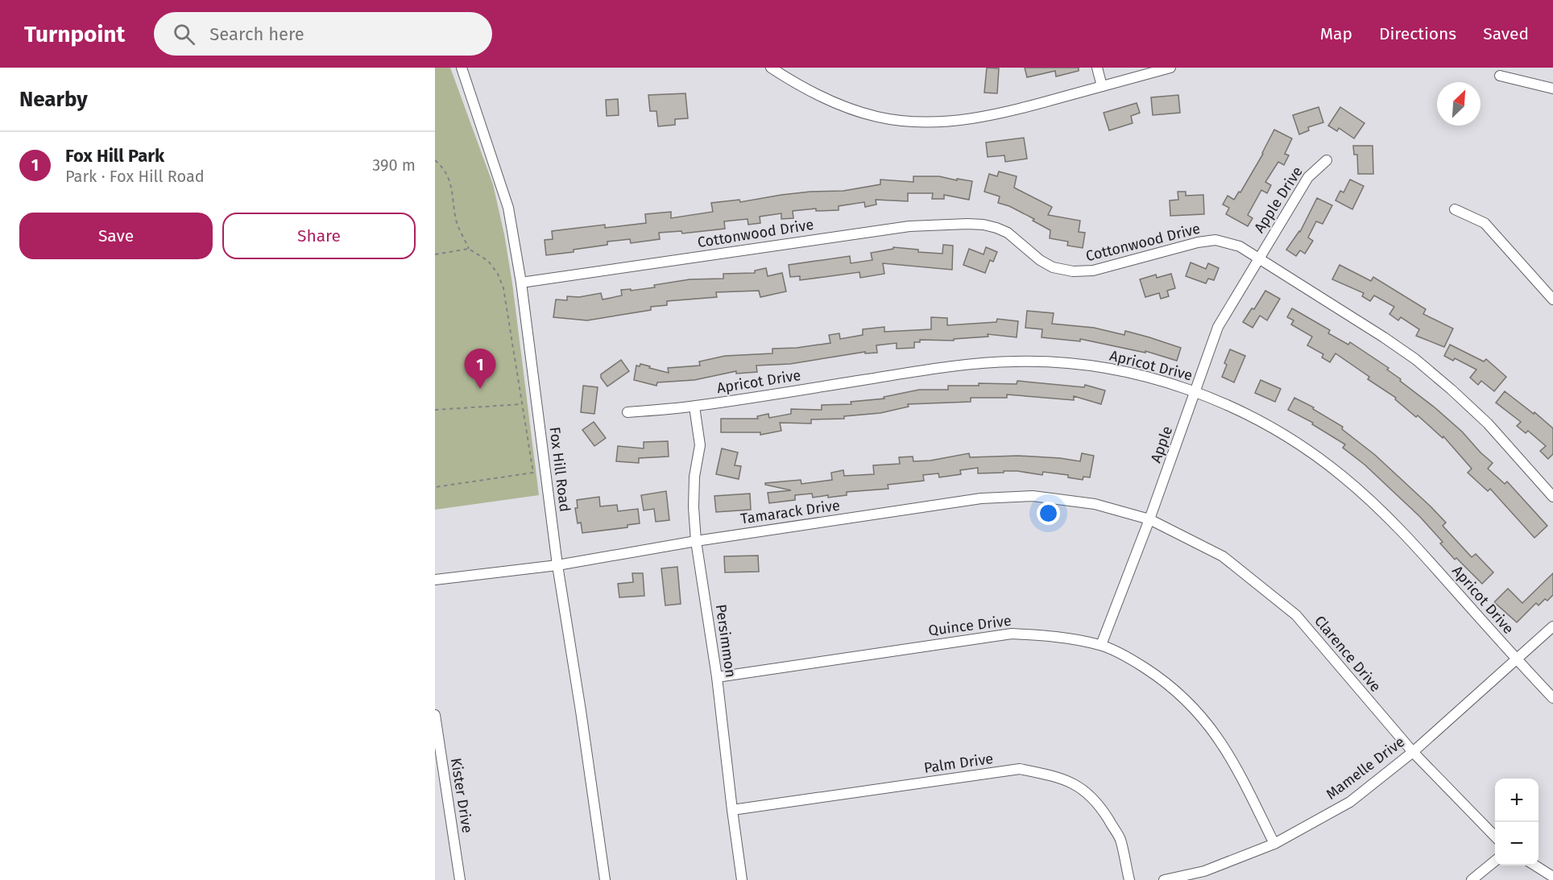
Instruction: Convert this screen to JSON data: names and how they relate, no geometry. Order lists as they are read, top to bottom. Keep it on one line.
{"streets":{"street":["Apple Drive","Cottonwood Drive","Apricot Drive","Apple","Fox Hill Road","Tamarack Drive","Quince Drive","Persimmon","Clarence Drive","Palm Drive","Mamelle Drive","Kister Drive"]},"crossings":[["Apple Drive","Cottonwood Drive"],["Apple Drive","Apple"],["Cottonwood Drive","Apple"],["Cottonwood Drive","Fox Hill Road"],["Apricot Drive","Apple"],["Apricot Drive","Persimmon"],["Apricot Drive","Mamelle Drive"],["Apple","Tamarack Drive"],["Apple","Quince Drive"],["Apple","Clarence Drive"],["Fox Hill Road","Tamarack Drive"],["Tamarack Drive","Persimmon"],["Tamarack Drive","Clarence Drive"],["Quince Drive","Persimmon"],["Quince Drive","Mamelle Drive"],["Persimmon","Palm Drive"],["Clarence Drive","Mamelle Drive"]],"north":"top right","page":{"header":"Turnpoint","search":"Search here","nav":["Map","Directions","Saved"],"heading":"Nearby","list":[{"mark":"1","name":"Fox Hill Park","note":"Park · Fox Hill Road","value":"390 m"}],"buttons":["Save","Share"],"pins":"1","map_buttons":["+","−"]}}
